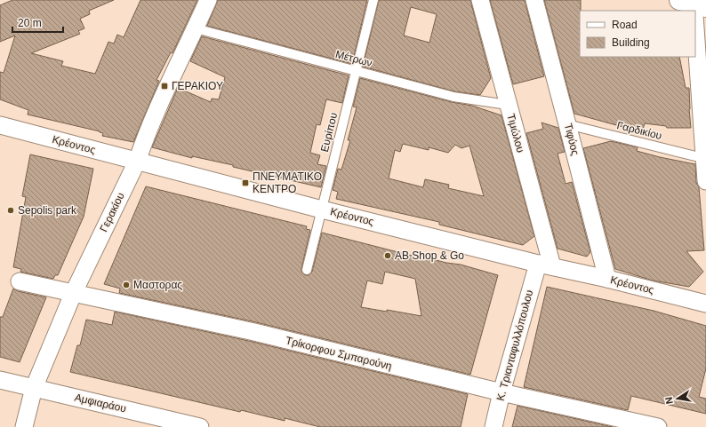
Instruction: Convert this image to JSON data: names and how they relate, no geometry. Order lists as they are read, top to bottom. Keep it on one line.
{"streets":{"street":["Τιμώλου","Τιφύος","Κρέοντος","Γερακίου","Κ. Τριανταφυλλόπουλου","Τρίκορφου Σμπαρούνη","Αμφιαράου"],"lane":["Μέτρων","Γαρδικίου","Ευρίπου"]},"crossings":[["Μέτρων","Ευρίπου"],["Μέτρων","Τιμώλου"],["Μέτρων","Γερακίου"],["Γαρδικίου","Τιφύος"],["Ευρίπου","Κρέοντος"],["Τιμώλου","Κρέοντος"],["Τιμώλου","Κ. Τριανταφυλλόπουλου"],["Τιφύος","Κρέοντος"],["Κρέοντος","Γερακίου"],["Κρέοντος","Κ. Τριανταφυλλόπουλου"],["Γερακίου","Τρίκορφου Σμπαρούνη"],["Γερακίου","Αμφιαράου"],["Κ. Τριανταφυλλόπουλου","Τρίκορφου Σμπαρούνη"]],"places":{"transit":["ΓΕΡΑΚΙΟΥ","ΠΝΕΥΜΑΤΙΚΟ ΚΕΝΤΡΟ"],"other":["Sepolis park","ΑΒ Shop & Go","Μαστορας"]},"legend":["Road","Building"],"scale_bar":"20 m","north":"left"}
